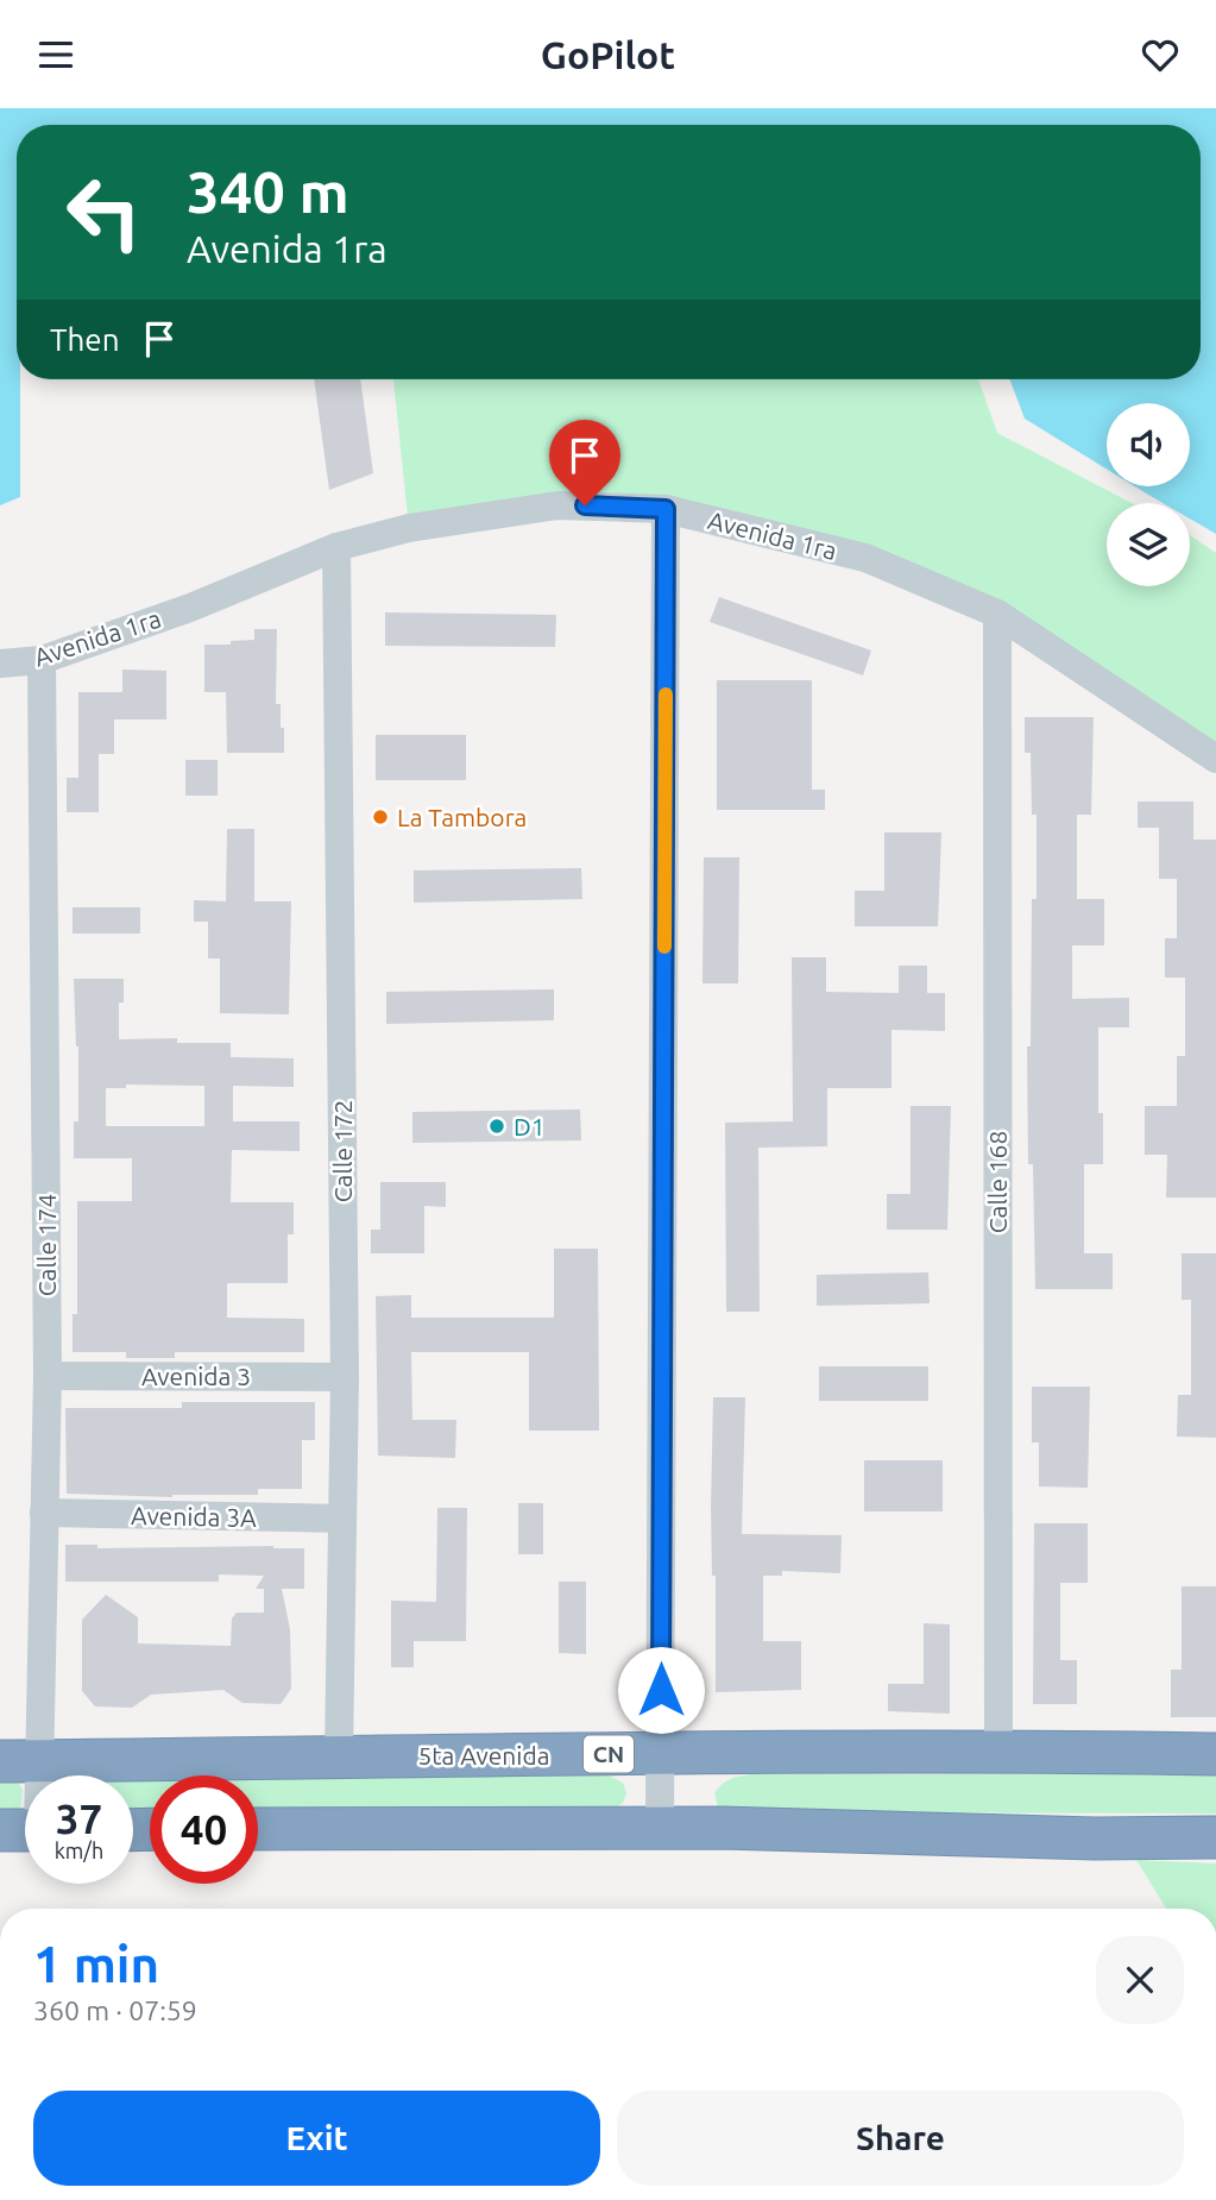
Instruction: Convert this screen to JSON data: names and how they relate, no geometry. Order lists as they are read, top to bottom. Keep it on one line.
{"streets":{"highway":["CN","5ta Avenida"],"street":["Avenida 1ra","Calle 172","Calle 168","Calle 174","Avenida 3","Avenida 3A"]},"crossings":[["Avenida 1ra","Calle 172"],["Avenida 1ra","Calle 168"],["Avenida 1ra","Calle 174"],["Calle 172","Avenida 3"],["Calle 172","Avenida 3A"],["Calle 172","5ta Avenida"],["Calle 168","5ta Avenida"],["Calle 174","Avenida 3"],["Calle 174","Avenida 3A"],["Calle 174","5ta Avenida"]],"places":["La Tambora","D1"],"page":{"header":"GoPilot","turn":["340 m","Avenida 1ra"],"then":"Then","speed":"37 km/h","limit":"40","heading":["1 min","360 m · 07:59"],"buttons":["Exit","Share"]}}
